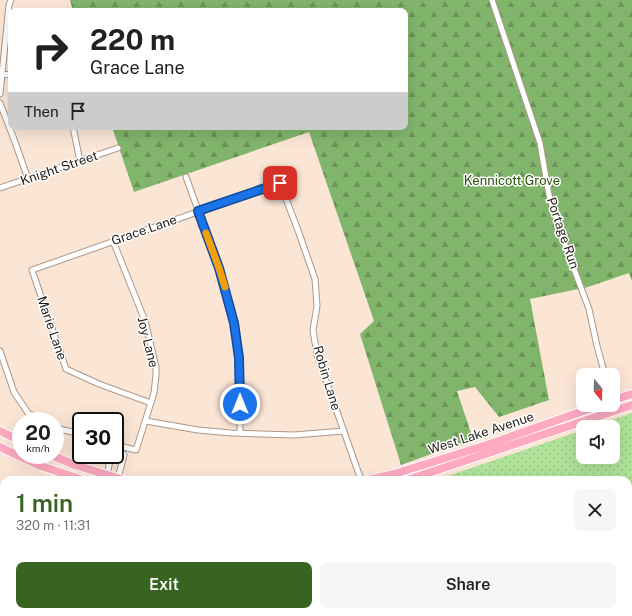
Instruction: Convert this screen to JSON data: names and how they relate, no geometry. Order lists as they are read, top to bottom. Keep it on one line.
{"streets":{"main road":["West Lake Avenue"],"street":["Knight Street","Grace Lane","Portage Run","Marie Lane","Joy Lane","Robin Lane"]},"crossings":[["Grace Lane","Marie Lane"],["Grace Lane","Joy Lane"],["Grace Lane","Robin Lane"],["Marie Lane","Joy Lane"]],"parks":["Kennicott Grove"],"north":"bottom","page":{"turn":["220 m","Grace Lane"],"then":"Then","speed":"20 km/h","limit":"30","heading":["1 min","320 m · 11:31"],"buttons":["Exit","Share"]}}
